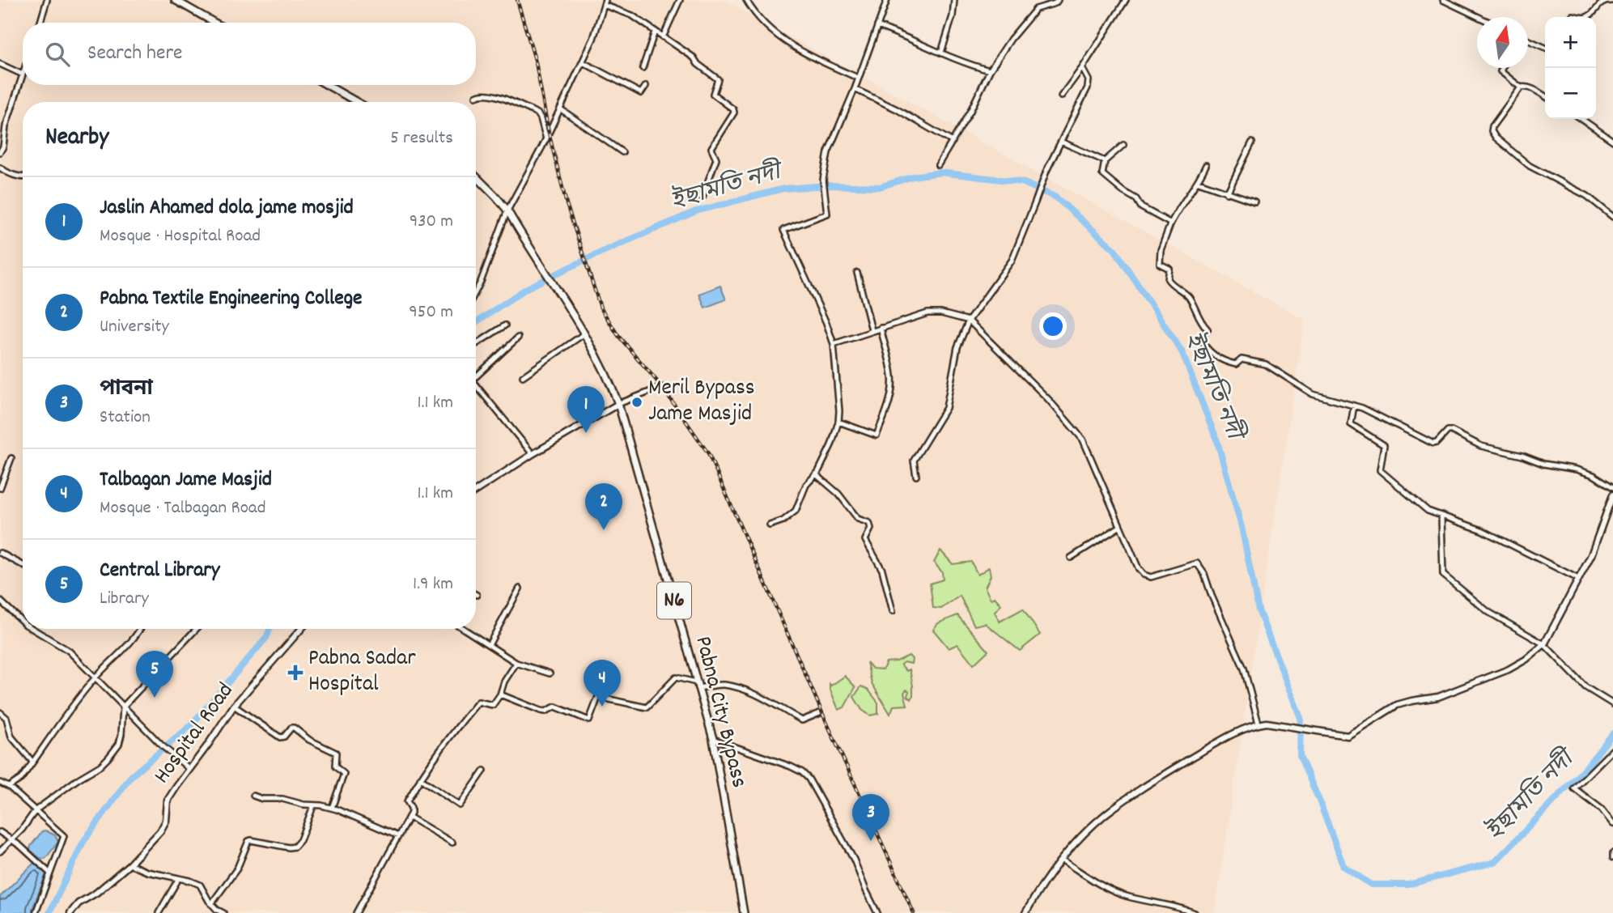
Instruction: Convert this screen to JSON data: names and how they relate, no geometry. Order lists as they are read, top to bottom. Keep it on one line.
{"streets":{"highway":["N6","Pabna City Bypass"],"main road":["Hospital Road"]},"crossings":[["N6","Pabna City Bypass"]],"water":["ইছামতি নদী"],"places":{"other":["Meril Bypass Jame Masjid"],"health":["Pabna Sadar Hospital"]},"north":"top","page":{"map_buttons":["+","−"],"search":"Search here","heading":["Nearby","5 results"],"list":[{"mark":"1","name":"Jaslin Ahamed dola jame mosjid","note":"Mosque · Hospital Road","value":"930 m"},{"mark":"2","name":"Pabna Textile Engineering College","note":"University","value":"950 m"},{"mark":"3","name":"পাবনা","note":"Station","value":"1.1 km"},{"mark":"4","name":"Talbagan Jame Masjid","note":"Mosque · Talbagan Road","value":"1.1 km"},{"mark":"5","name":"Central Library","note":"Library","value":"1.9 km"}],"pins":["1","2","5","4","3"]}}
